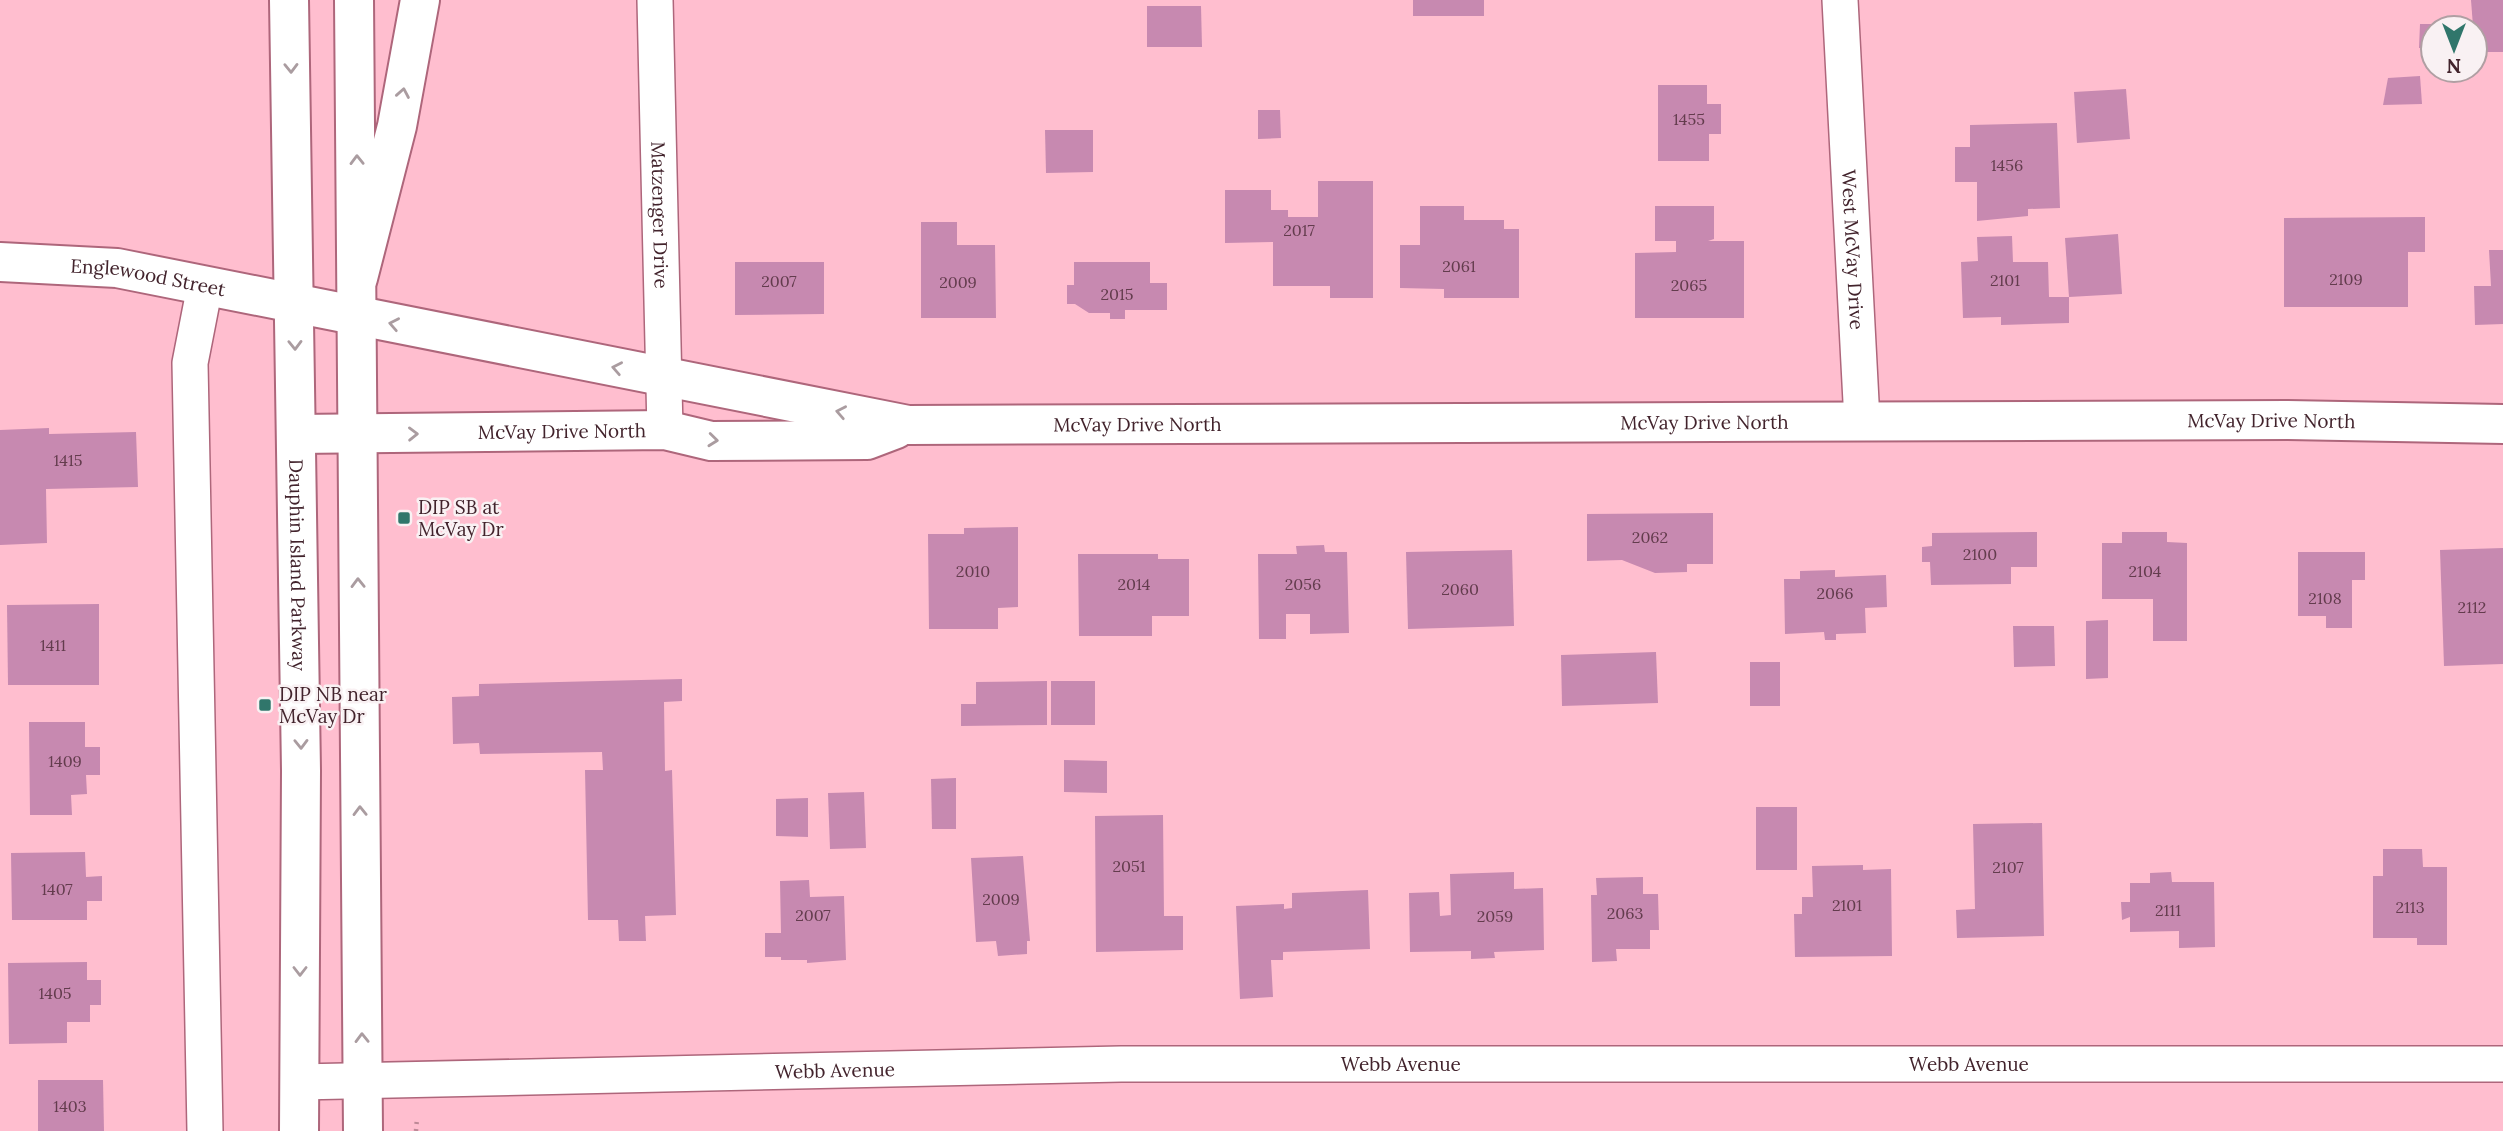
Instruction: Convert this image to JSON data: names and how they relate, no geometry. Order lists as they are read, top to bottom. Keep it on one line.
{"streets":{"main road":["Englewood Street","McVay Drive North","Dauphin Island Parkway"],"street":["Matzenger Drive","West McVay Drive","Webb Avenue"]},"crossings":[["Matzenger Drive","McVay Drive North"],["West McVay Drive","McVay Drive North"],["Englewood Street","McVay Drive North"],["Englewood Street","Dauphin Island Parkway"],["McVay Drive North","Dauphin Island Parkway"],["Dauphin Island Parkway","Webb Avenue"]],"places":{"transit":["DIP SB at McVay Dr","DIP NB near McVay Dr"]},"house_numbers":["1455","1456","2017","2061","2109","2101","2007","2009","2065","2015","1415","2062","2100","2010","2104","2014","2056","2060","2066","2108","2112","1411","1409","2051","2107","1407","2009","2101","2113","2111","2063","2007","2059","1405","1403"],"north":"bottom"}
